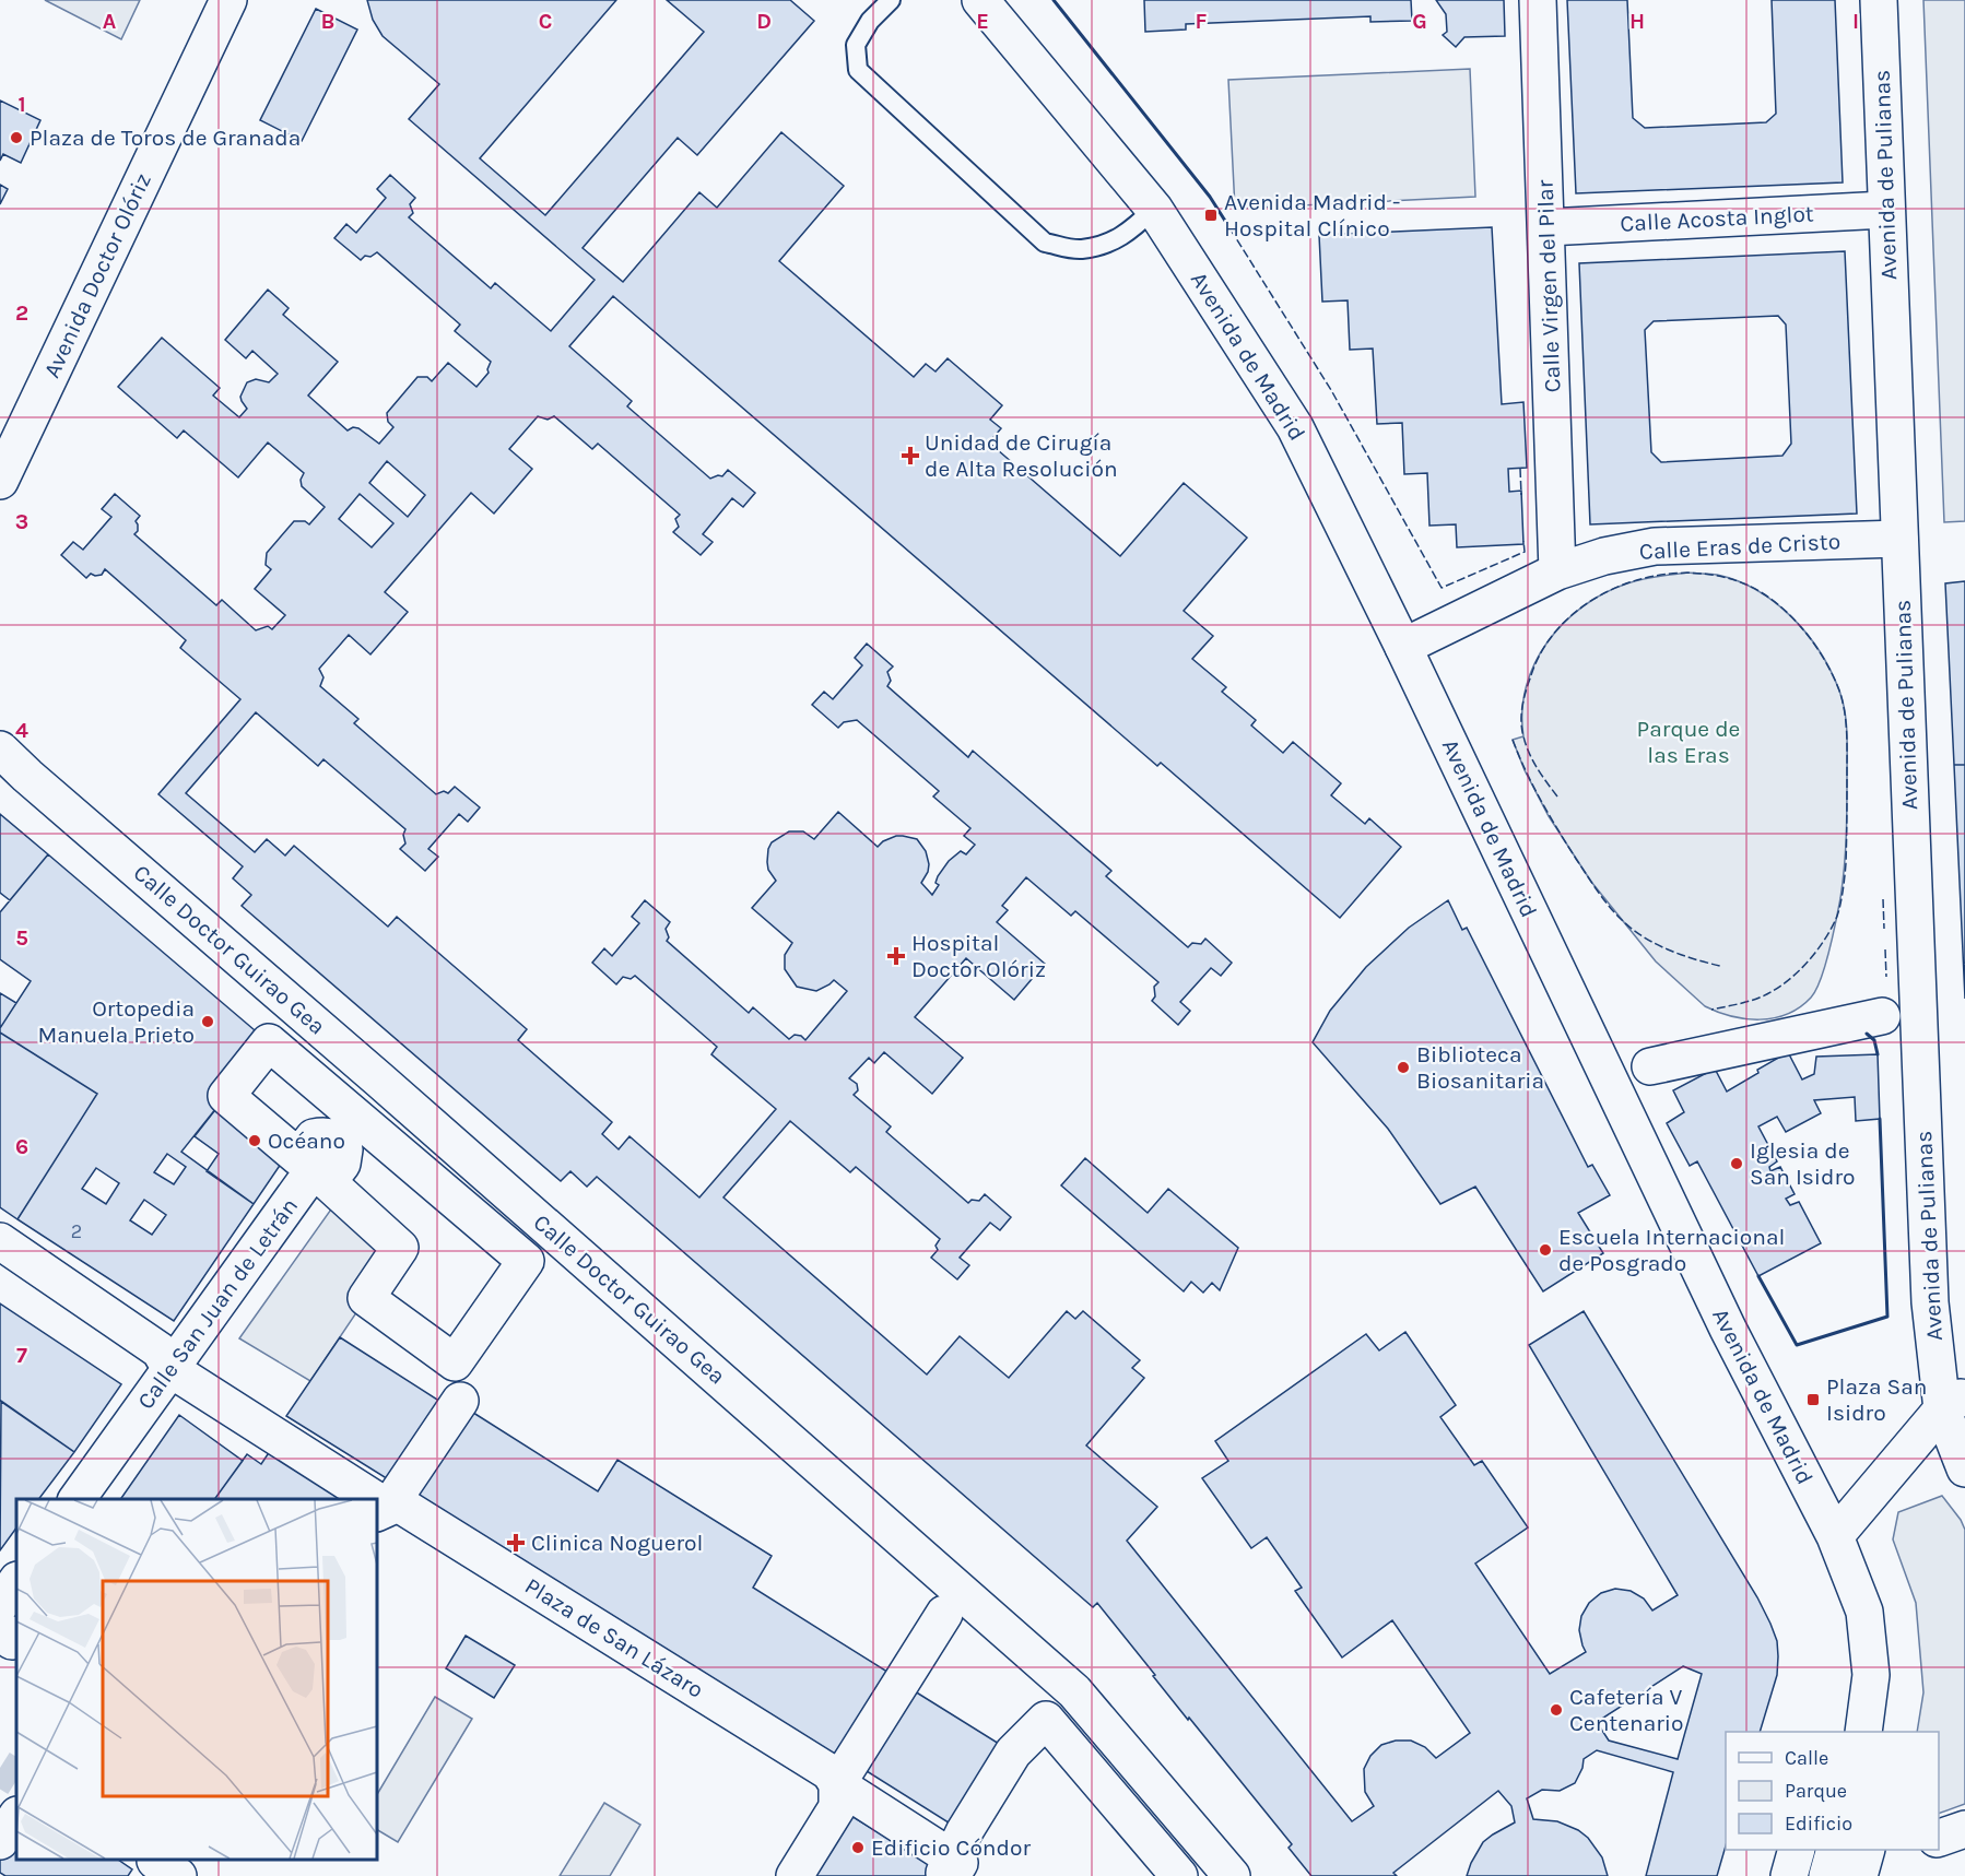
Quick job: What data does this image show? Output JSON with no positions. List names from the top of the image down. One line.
{"streets":{"street":["Avenida de Pulianas","Calle Acosta Inglot","Avenida Doctor Olóriz","Calle Virgen del Pilar","Avenida de Madrid","Calle Eras de Cristo","Calle Doctor Guirao Gea","Calle San Juan de Letrán","Plaza de San Lázaro"]},"crossings":[["Avenida de Pulianas","Calle Acosta Inglot"],["Avenida de Pulianas","Calle Eras de Cristo"],["Calle Acosta Inglot","Calle Virgen del Pilar"],["Calle Virgen del Pilar","Calle Eras de Cristo"],["Avenida de Madrid","Calle Eras de Cristo"],["Calle San Juan de Letrán","Plaza de San Lázaro"]],"parks":["Parque de las Eras"],"places":{"other":["Plaza de Toros de Granada","Ortopedia Manuela Prieto","Biblioteca Biosanitaria","Océano","Iglesia de San Isidro","Escuela Internacional de Posgrado","Cafetería V Centenario","Edificio Cóndor"],"transit":["Avenida Madrid - Hospital Clínico","Plaza San Isidro"],"health":["Unidad de Cirugía de Alta Resolución","Hospital Doctor Olóriz","Clinica Noguerol"]},"house_numbers":["2"],"legend":["Calle","Parque","Edificio"],"grid":{"columns":["A","B","C","D","E","F","G","H","I"],"rows":["1","2","3","4","5","6","7"]}}
